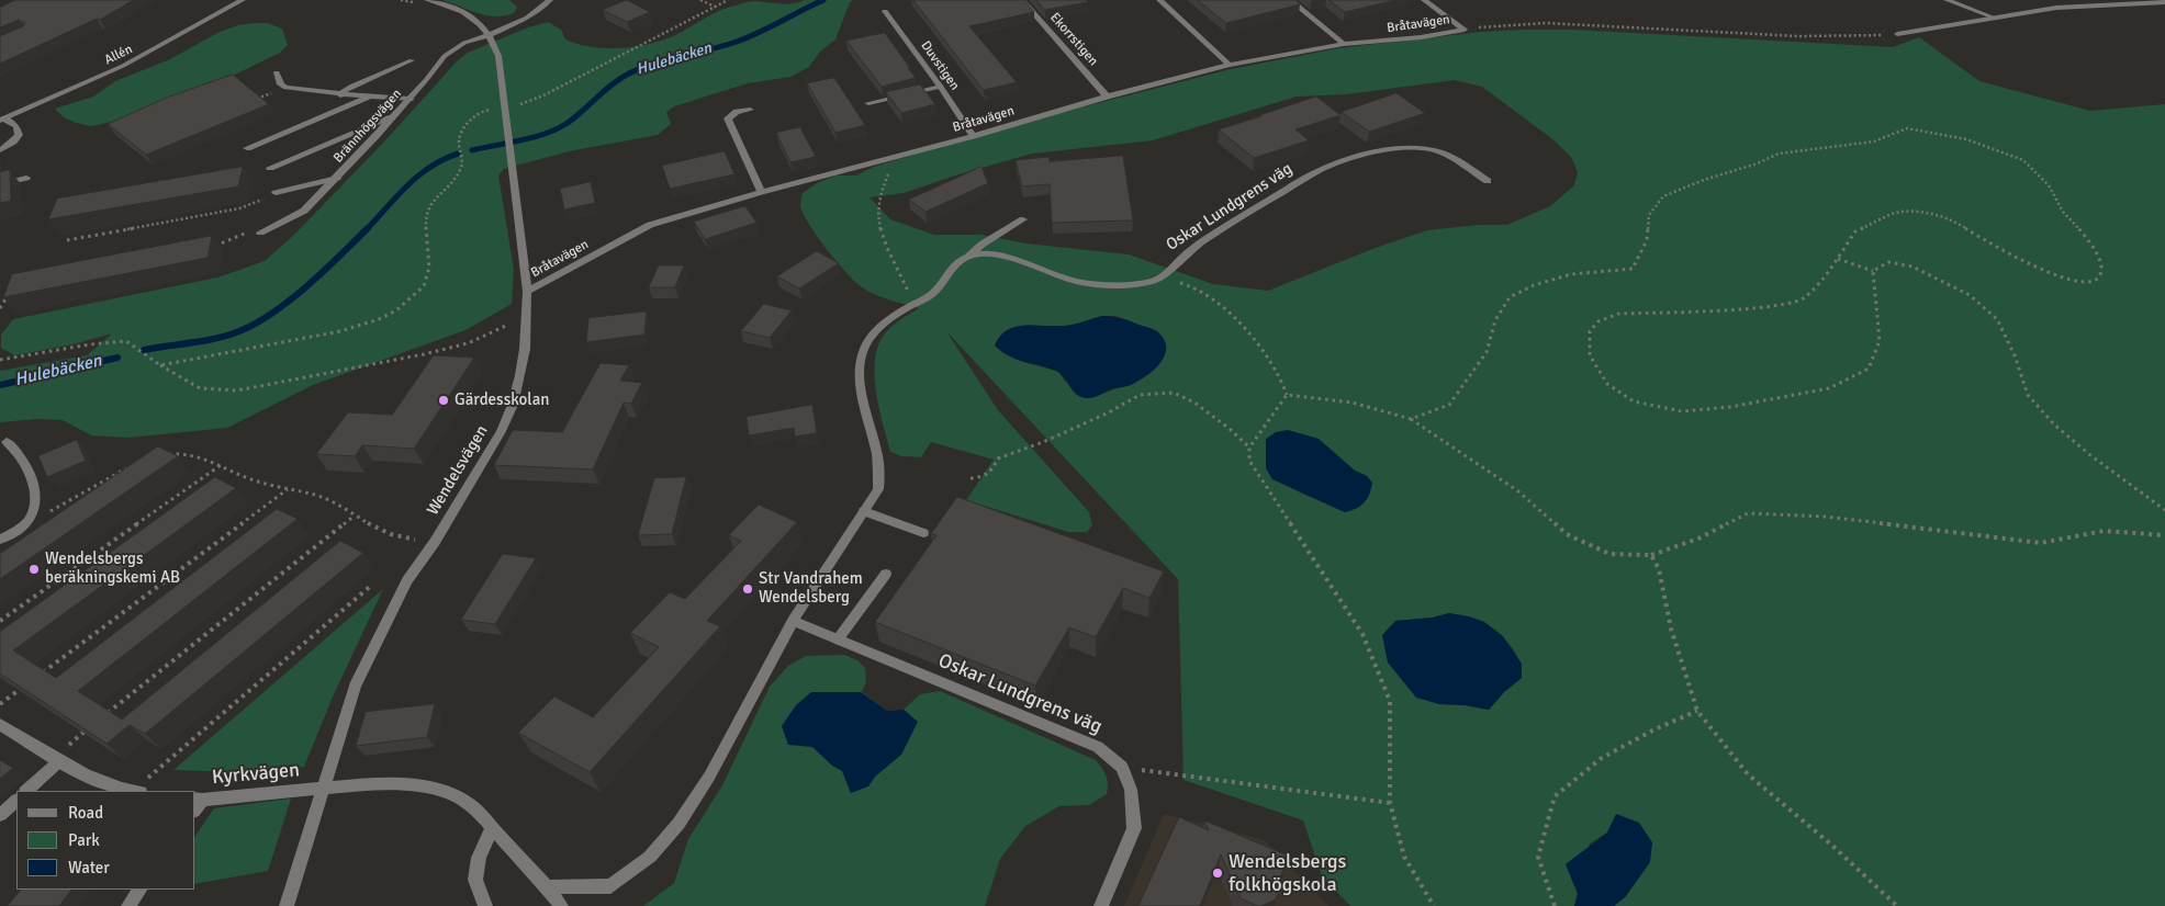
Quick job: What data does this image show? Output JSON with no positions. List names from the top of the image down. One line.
{"streets":{"street":["Bråtavägen","Ekorrstigen","Allén","Duvstigen","Brännhögsvägen","Oskar Lundgrens väg","Wendelsvägen","Kyrkvägen"]},"crossings":[["Bråtavägen","Ekorrstigen"],["Bråtavägen","Duvstigen"],["Bråtavägen","Wendelsvägen"],["Brännhögsvägen","Wendelsvägen"],["Wendelsvägen","Kyrkvägen"]],"water":["Hulebäcken"],"places":["Gärdesskolan","Wendelsbergs beräkningskemi AB","Str Vandrahem Wendelsberg","Wendelsbergs folkhögskola"],"legend":["Road","Park","Water"]}
